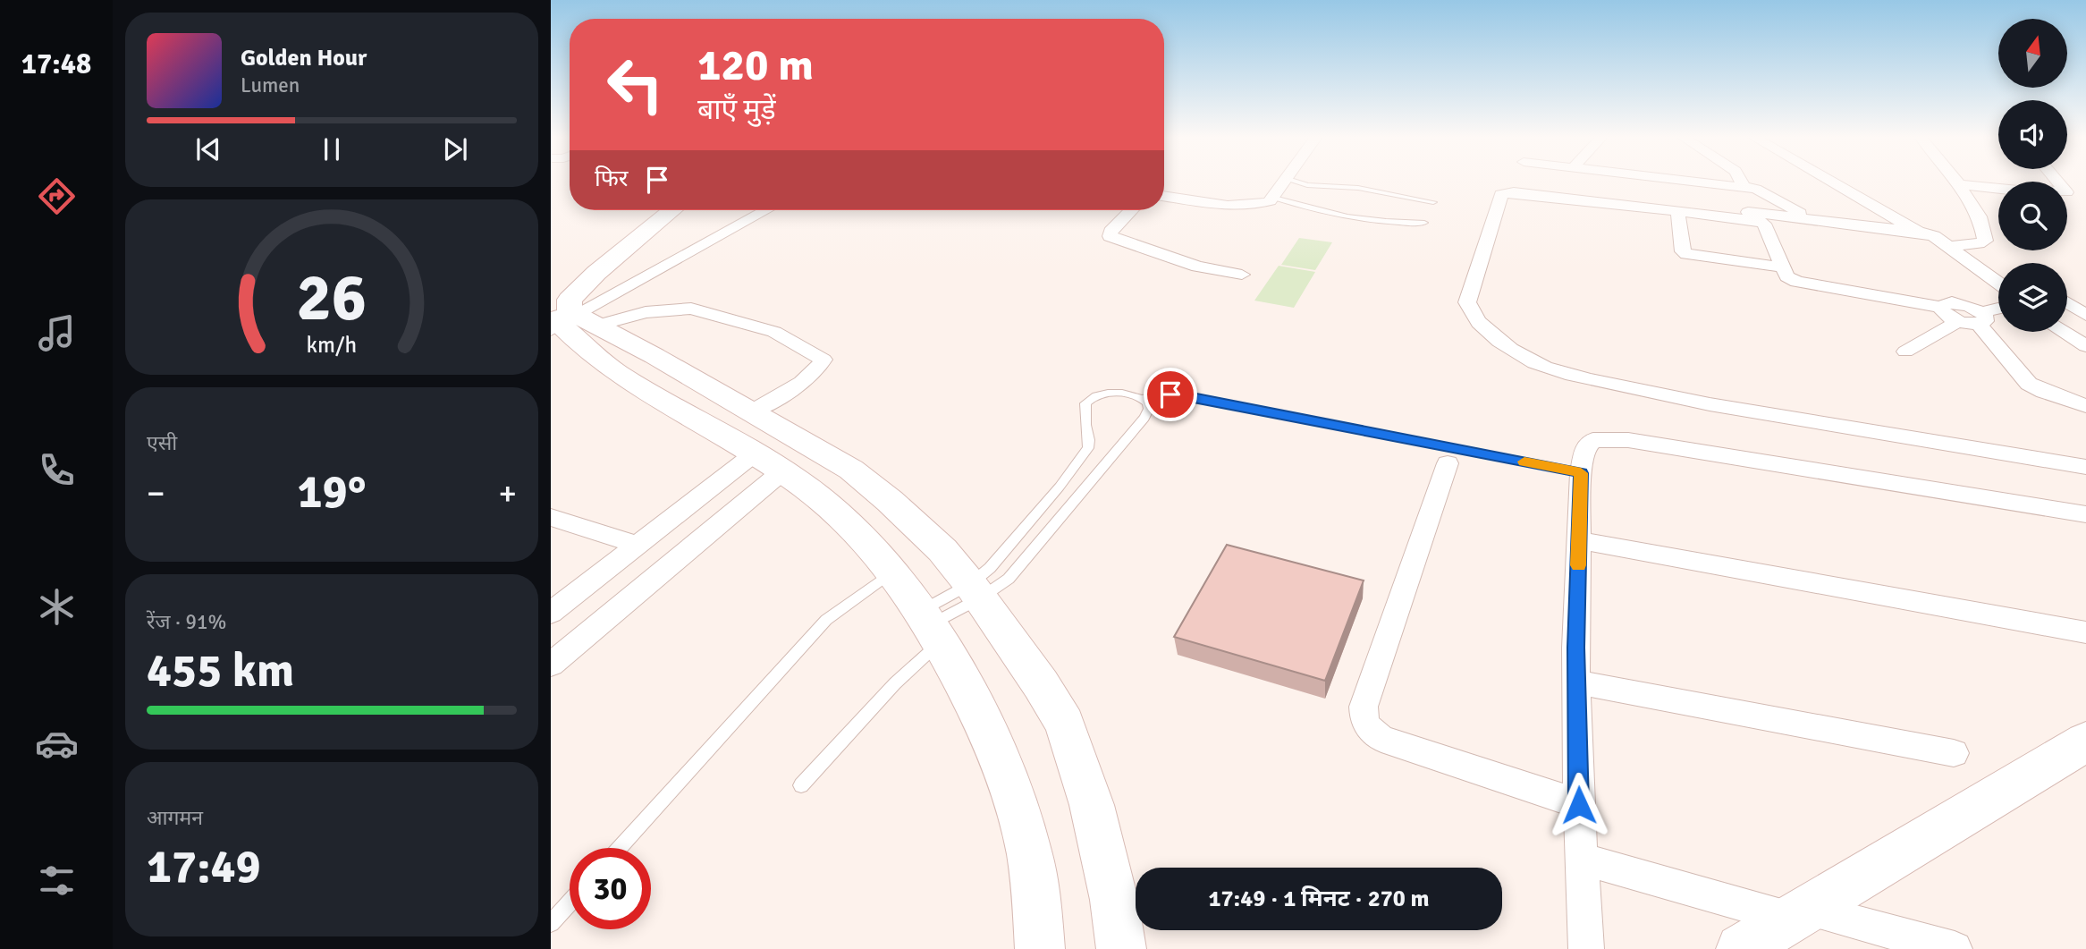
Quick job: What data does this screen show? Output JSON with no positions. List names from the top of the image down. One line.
{"north":"top","page":{"tabs":"17:48","turn":["120 m","बाएँ मुड़ें"],"song":["Golden Hour","Lumen"],"then":"फिर","tile":["एसी",["रेंज · 91%","455 km"],["आगमन","17:49"]],"heat":["−","19°","+"],"limit":"30","trip":"17:49 · 1 मिनट · 270 m","gauge":["26","km/h"]}}
